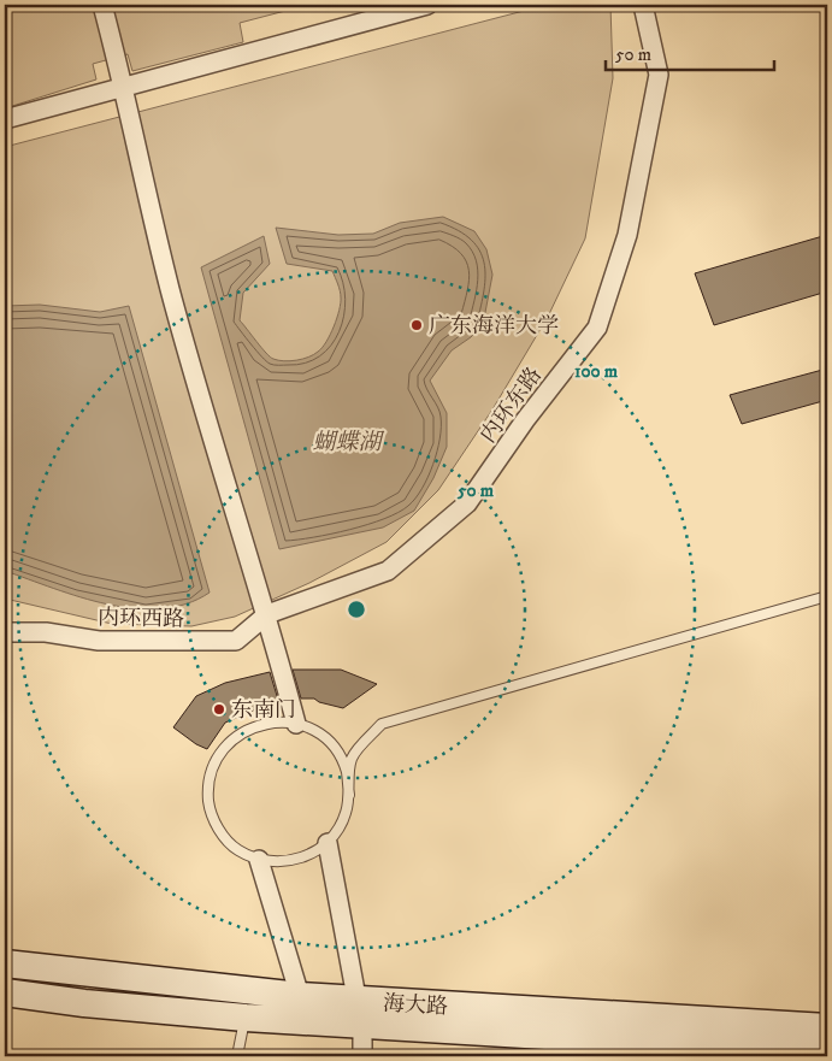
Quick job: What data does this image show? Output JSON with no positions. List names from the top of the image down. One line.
{"streets":{"street":["内环东路","内环西路","海大路"]},"crossings":[["内环东路","内环西路"]],"water":["蝴蝶湖"],"places":["广东海洋大学","东南门"],"scale_bar":"50 m","rings":["100 m","50 m"]}
